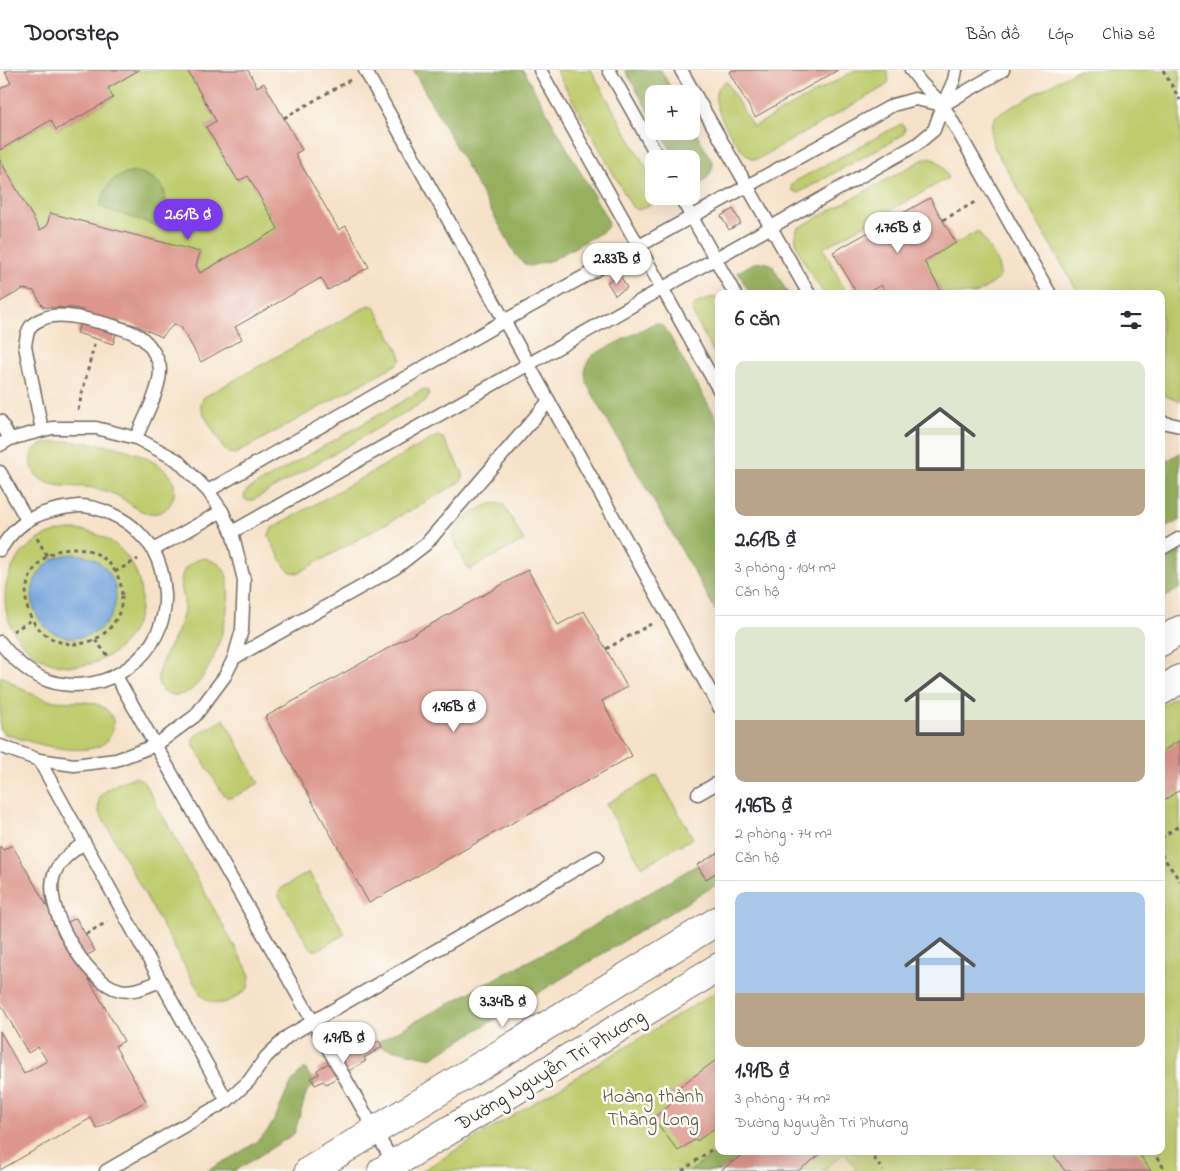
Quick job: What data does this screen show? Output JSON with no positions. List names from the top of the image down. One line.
{"streets":{"street":["Đường Nguyễn Tri Phương"]},"parks":["Hoàng thành Thăng Long"],"page":{"header":"Doorstep","nav":["Bản đồ","Lớp","Chia sẻ"],"map_buttons":["+","−"],"price":["2.61B ₫","1.76B ₫","2.83B ₫","1.96B ₫","3.34B ₫","1.91B ₫"],"heading":"6 căn","list":[{"name":"2.61B ₫","note":"3 phòng · 104 m² · Căn hộ"},{"name":"1.96B ₫","note":"2 phòng · 74 m² · Căn hộ"},{"name":"1.91B ₫","note":"3 phòng · 74 m² · Đường Nguyễn Tri Phương"}]}}
